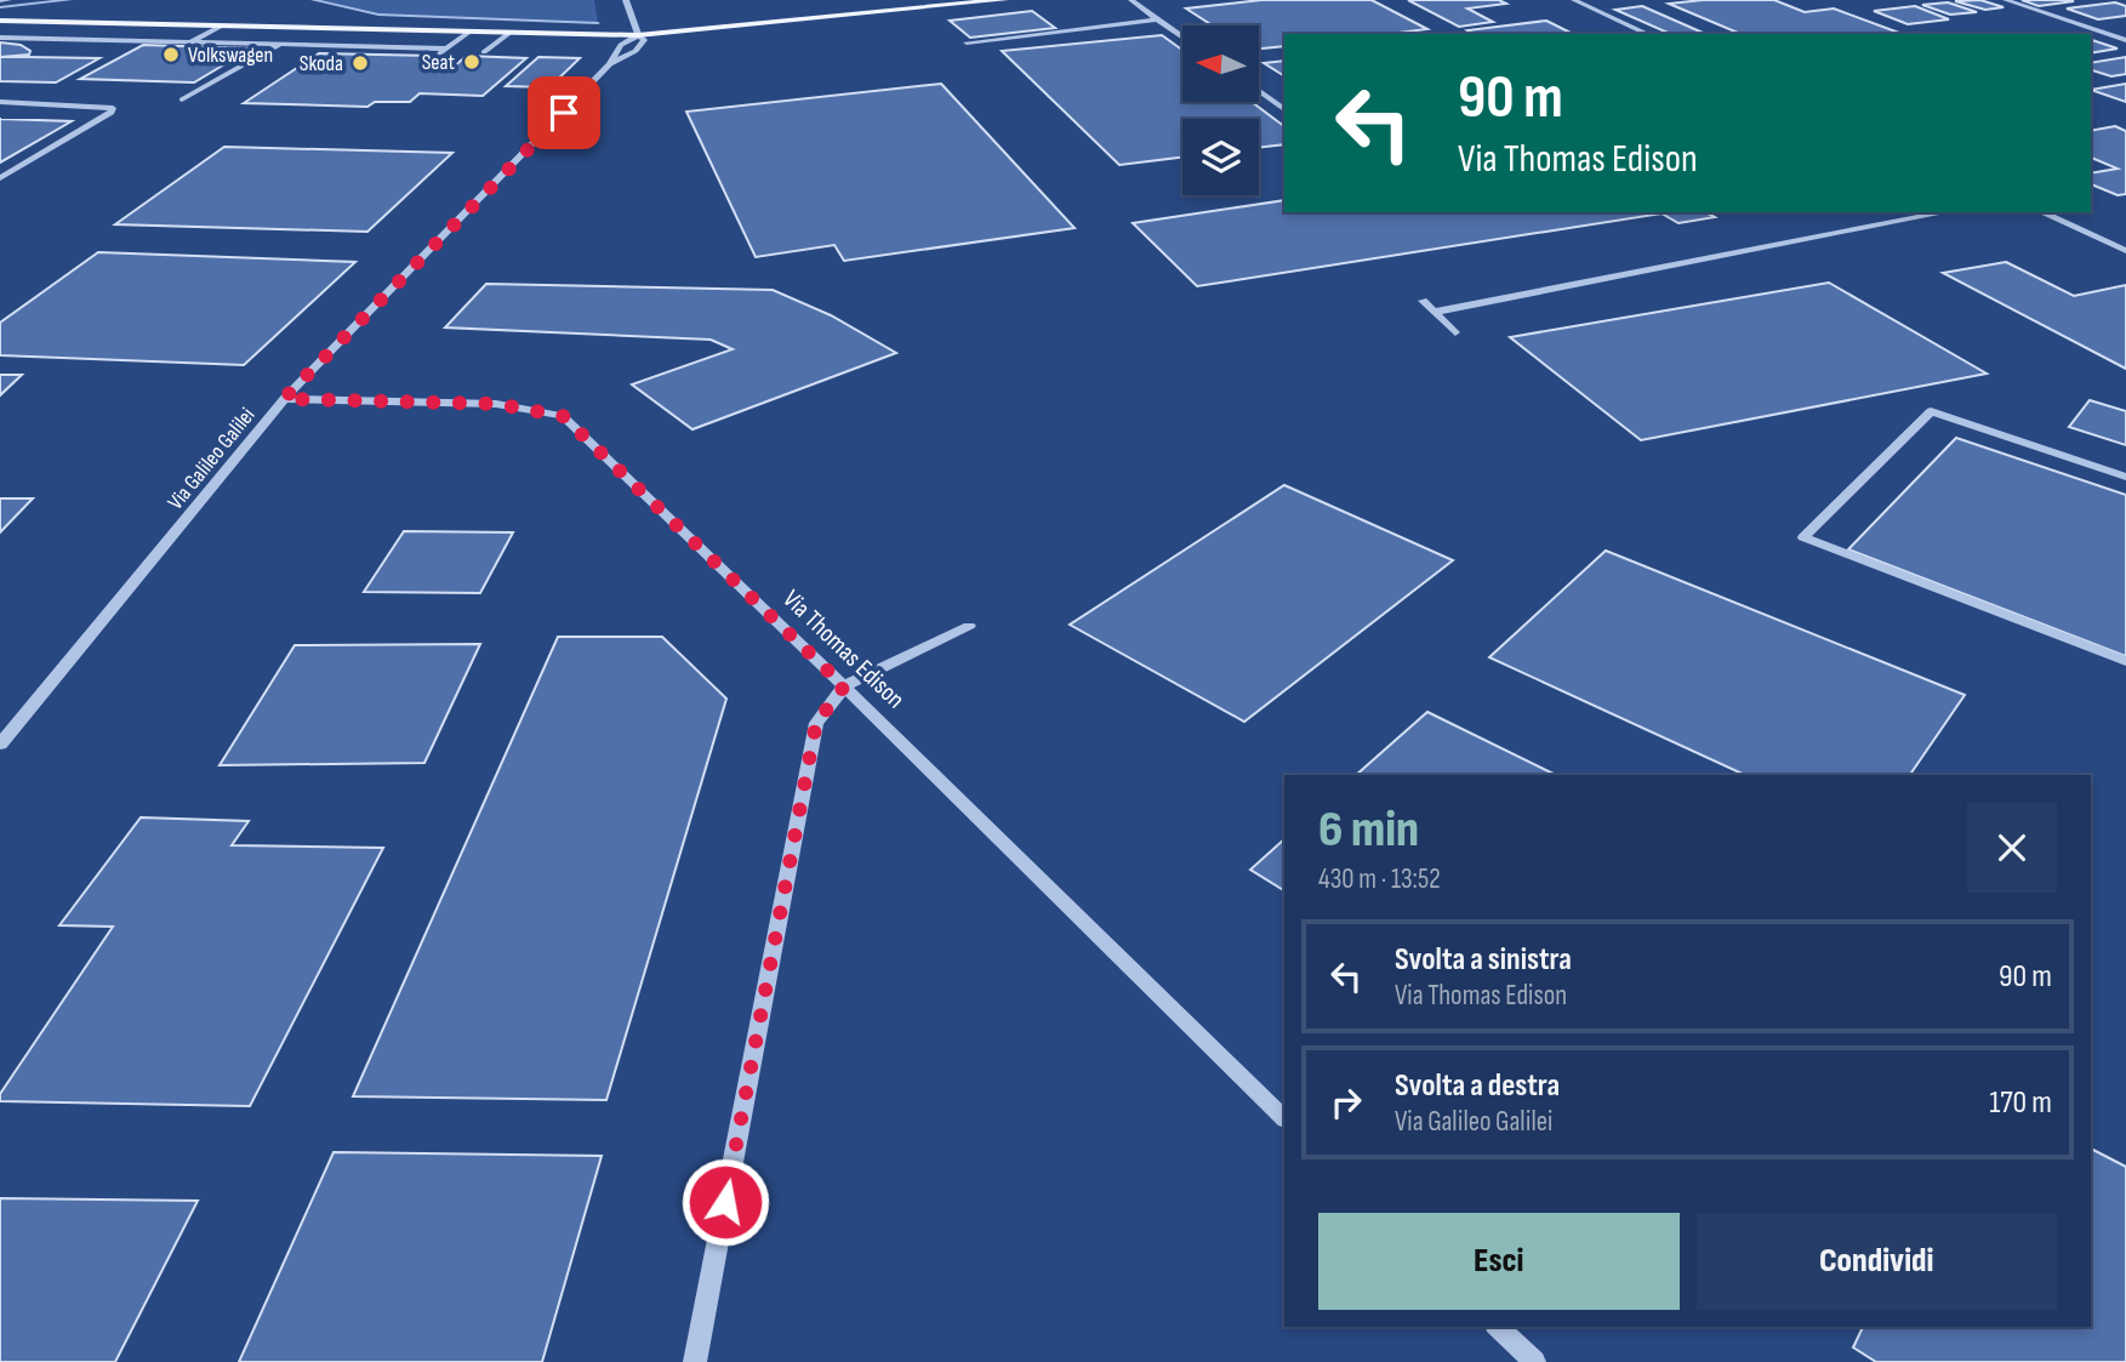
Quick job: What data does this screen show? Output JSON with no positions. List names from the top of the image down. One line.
{"streets":{"street":["Via Galileo Galilei","Via Thomas Edison"]},"crossings":[["Via Galileo Galilei","Via Thomas Edison"]],"places":["Volkswagen","Seat","Skoda"],"north":"left","page":{"turn":["90 m","Via Thomas Edison"],"heading":["6 min","430 m · 13:52"],"list":[{"name":"Svolta a sinistra","note":"Via Thomas Edison","value":"90 m"},{"name":"Svolta a destra","note":"Via Galileo Galilei","value":"170 m"}],"buttons":["Esci","Condividi"]}}
